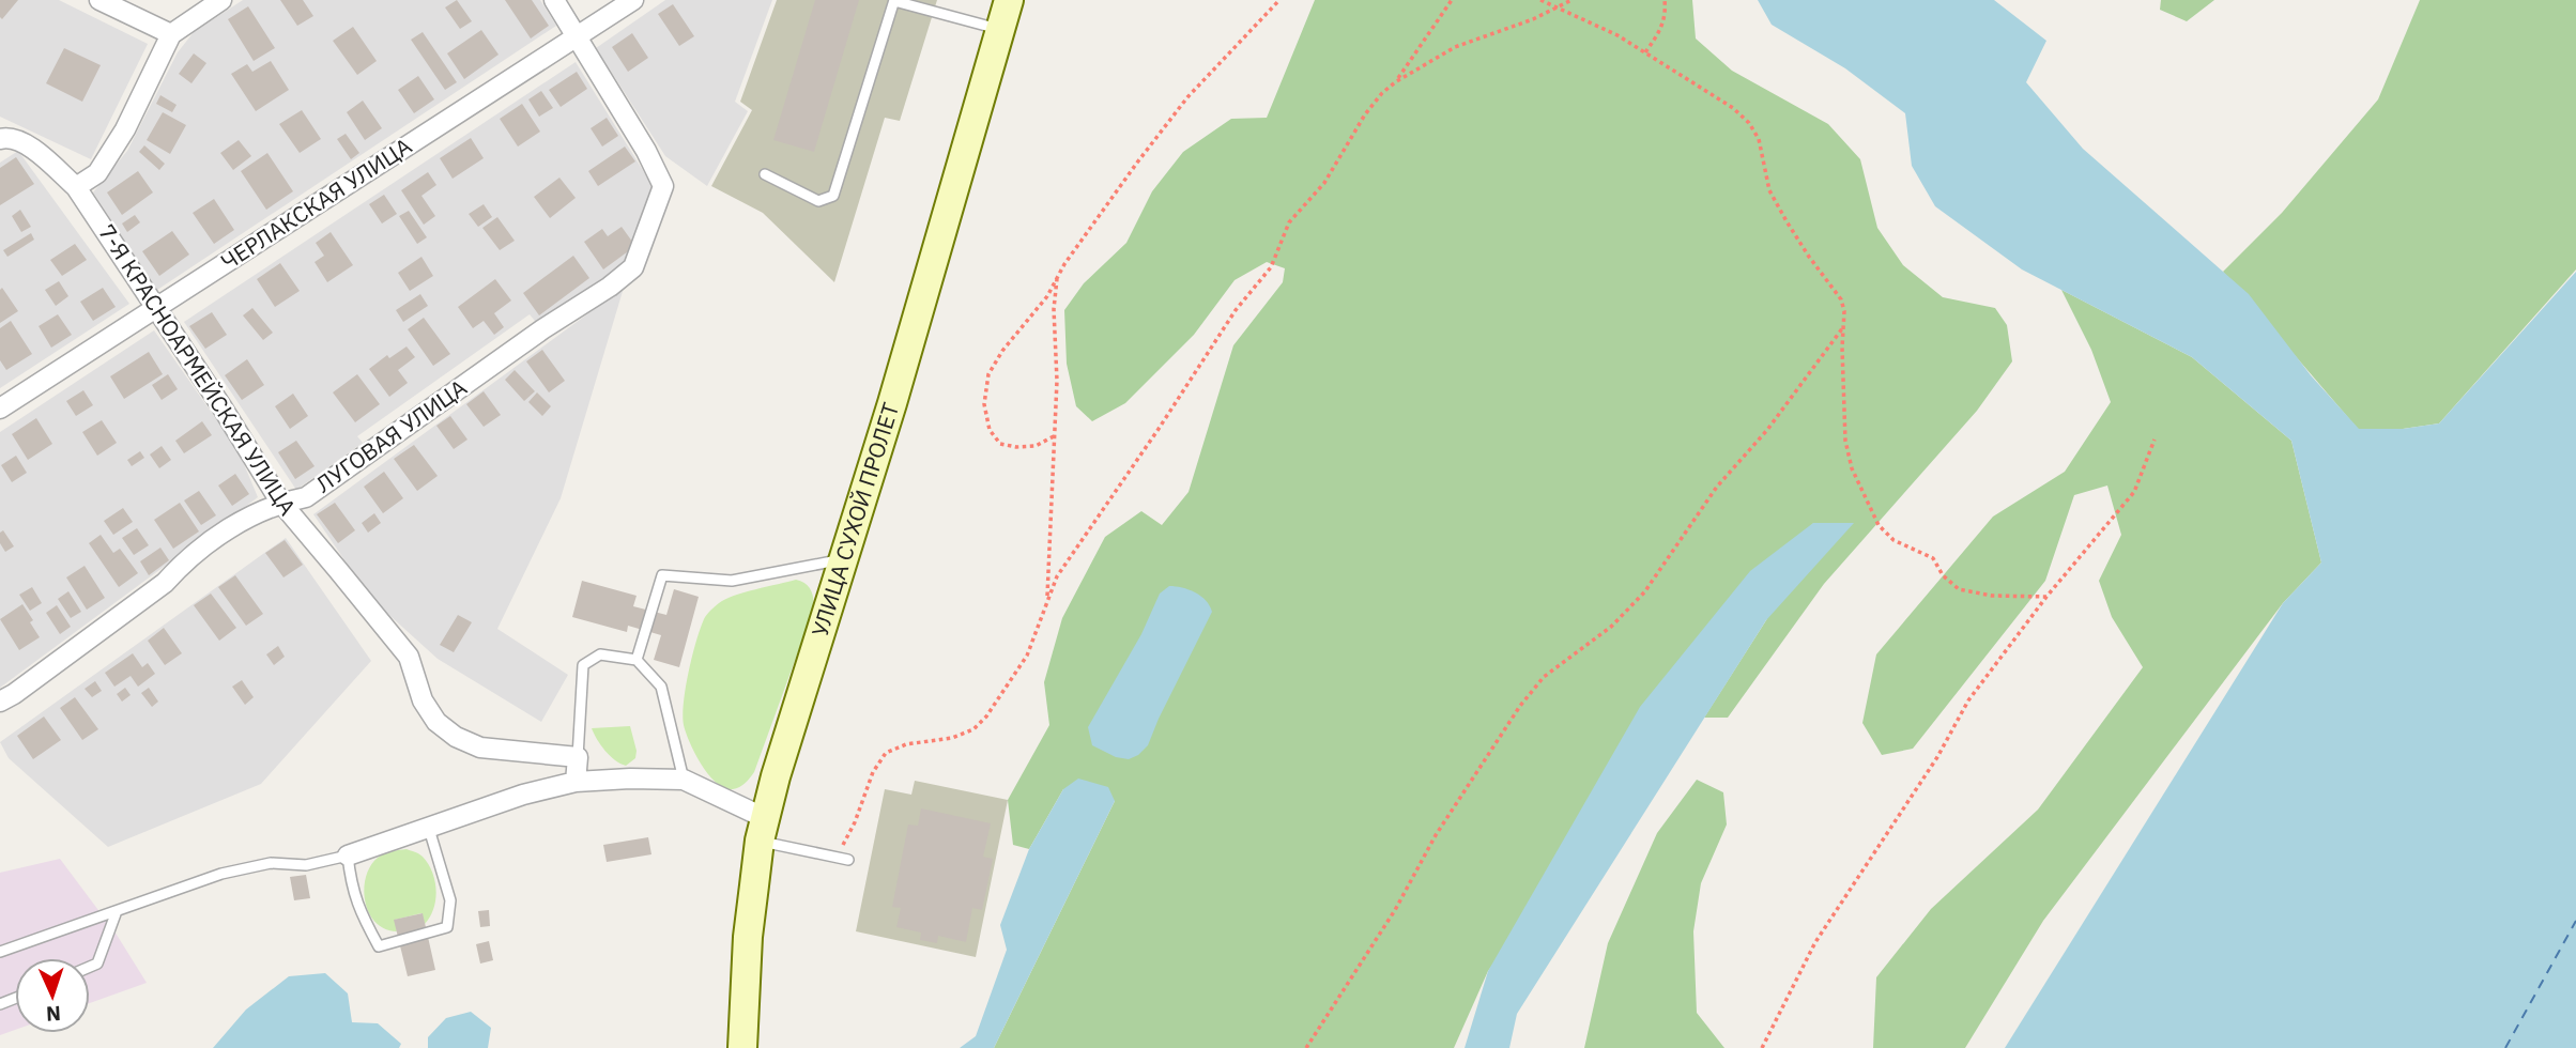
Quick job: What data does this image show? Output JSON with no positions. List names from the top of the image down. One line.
{"streets":{"main road":["УЛИЦА СУХОЙ ПРОЛЕТ"],"street":["ЧЕРЛАКСКАЯ УЛИЦА","7-Я КРАСНОАРМЕЙСКАЯ УЛИЦА","ЛУГОВАЯ УЛИЦА"]},"crossings":[["ЧЕРЛАКСКАЯ УЛИЦА","7-Я КРАСНОАРМЕЙСКАЯ УЛИЦА"],["ЧЕРЛАКСКАЯ УЛИЦА","ЛУГОВАЯ УЛИЦА"],["7-Я КРАСНОАРМЕЙСКАЯ УЛИЦА","ЛУГОВАЯ УЛИЦА"]],"north":"bottom"}
